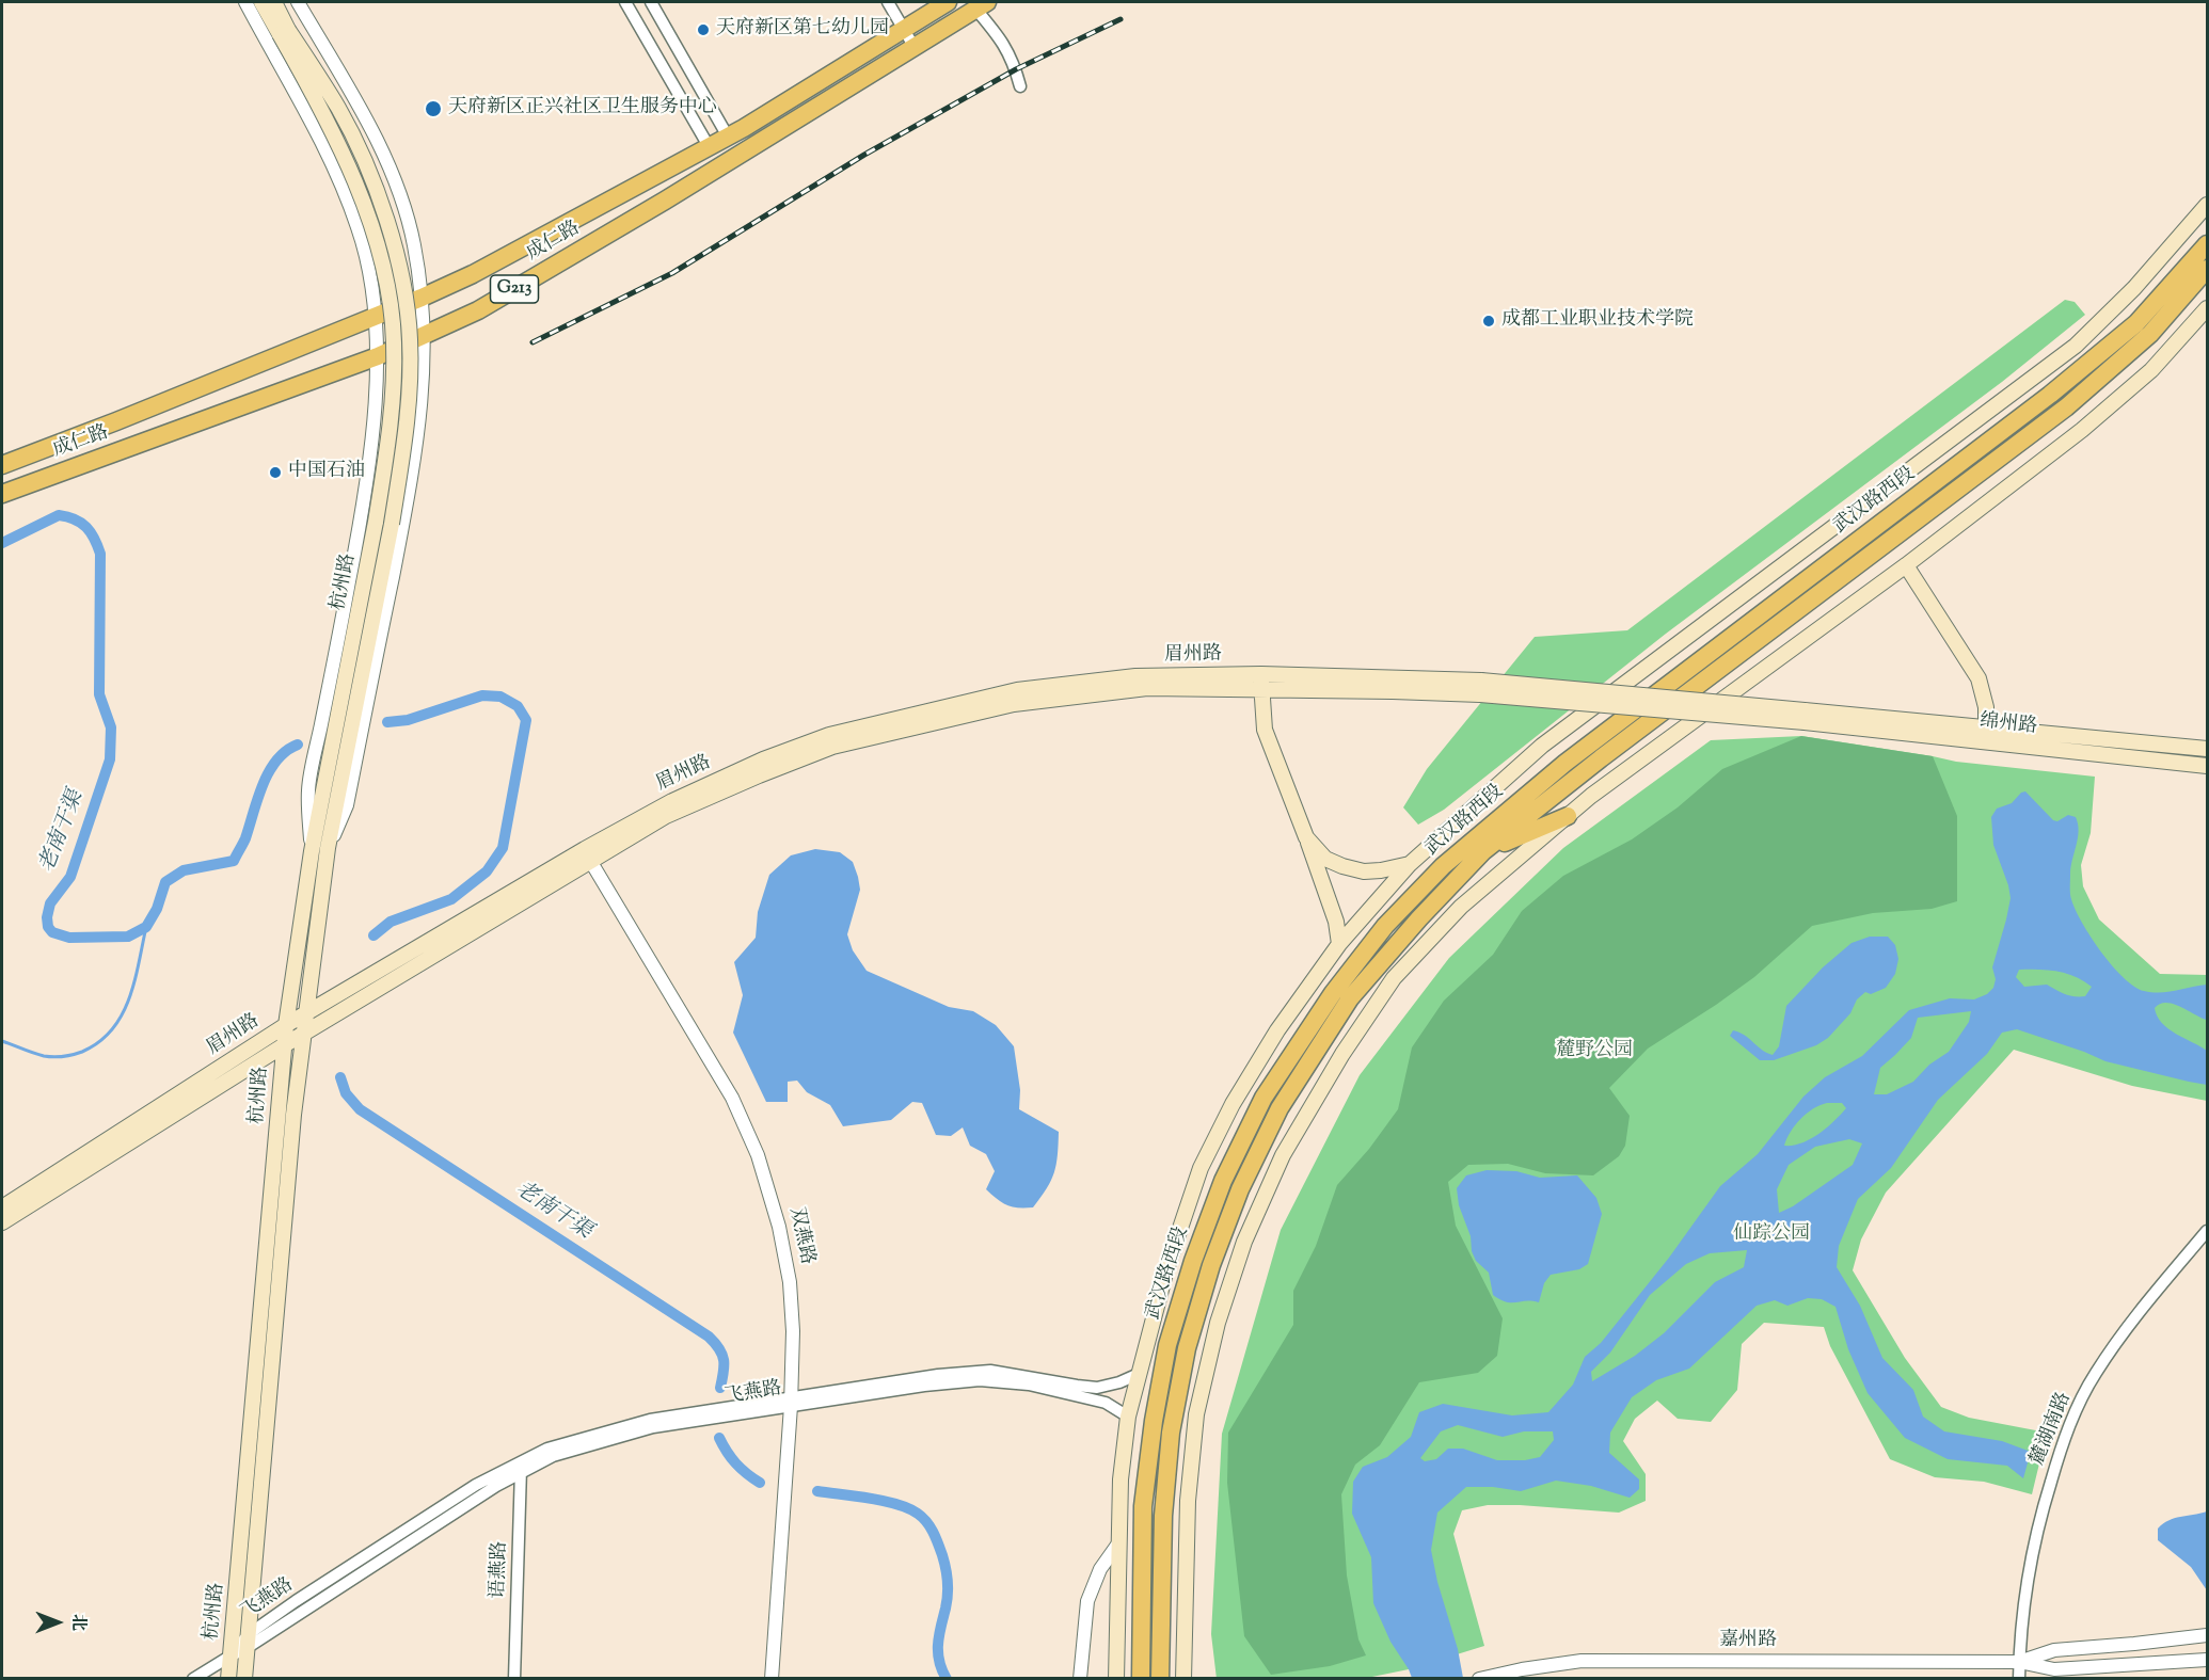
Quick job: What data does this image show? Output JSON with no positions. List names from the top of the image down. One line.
{"streets":{"highway":["成仁路","G213","武汉路西段"],"main road":["杭州路","眉州路","绵州路"],"street":["双燕路","飞燕路","麓湖南路","语燕路","嘉州路"]},"crossings":[["杭州路","眉州路"],["杭州路","飞燕路"],["眉州路","双燕路"],["双燕路","飞燕路"],["飞燕路","语燕路"],["麓湖南路","嘉州路"]],"water":["老南干渠"],"parks":["麓野公园","仙踪公园"],"places":["天府新区第七幼儿园","天府新区正兴社区卫生服务中心","成都工业职业技术学院","中国石油"],"north":"right"}
